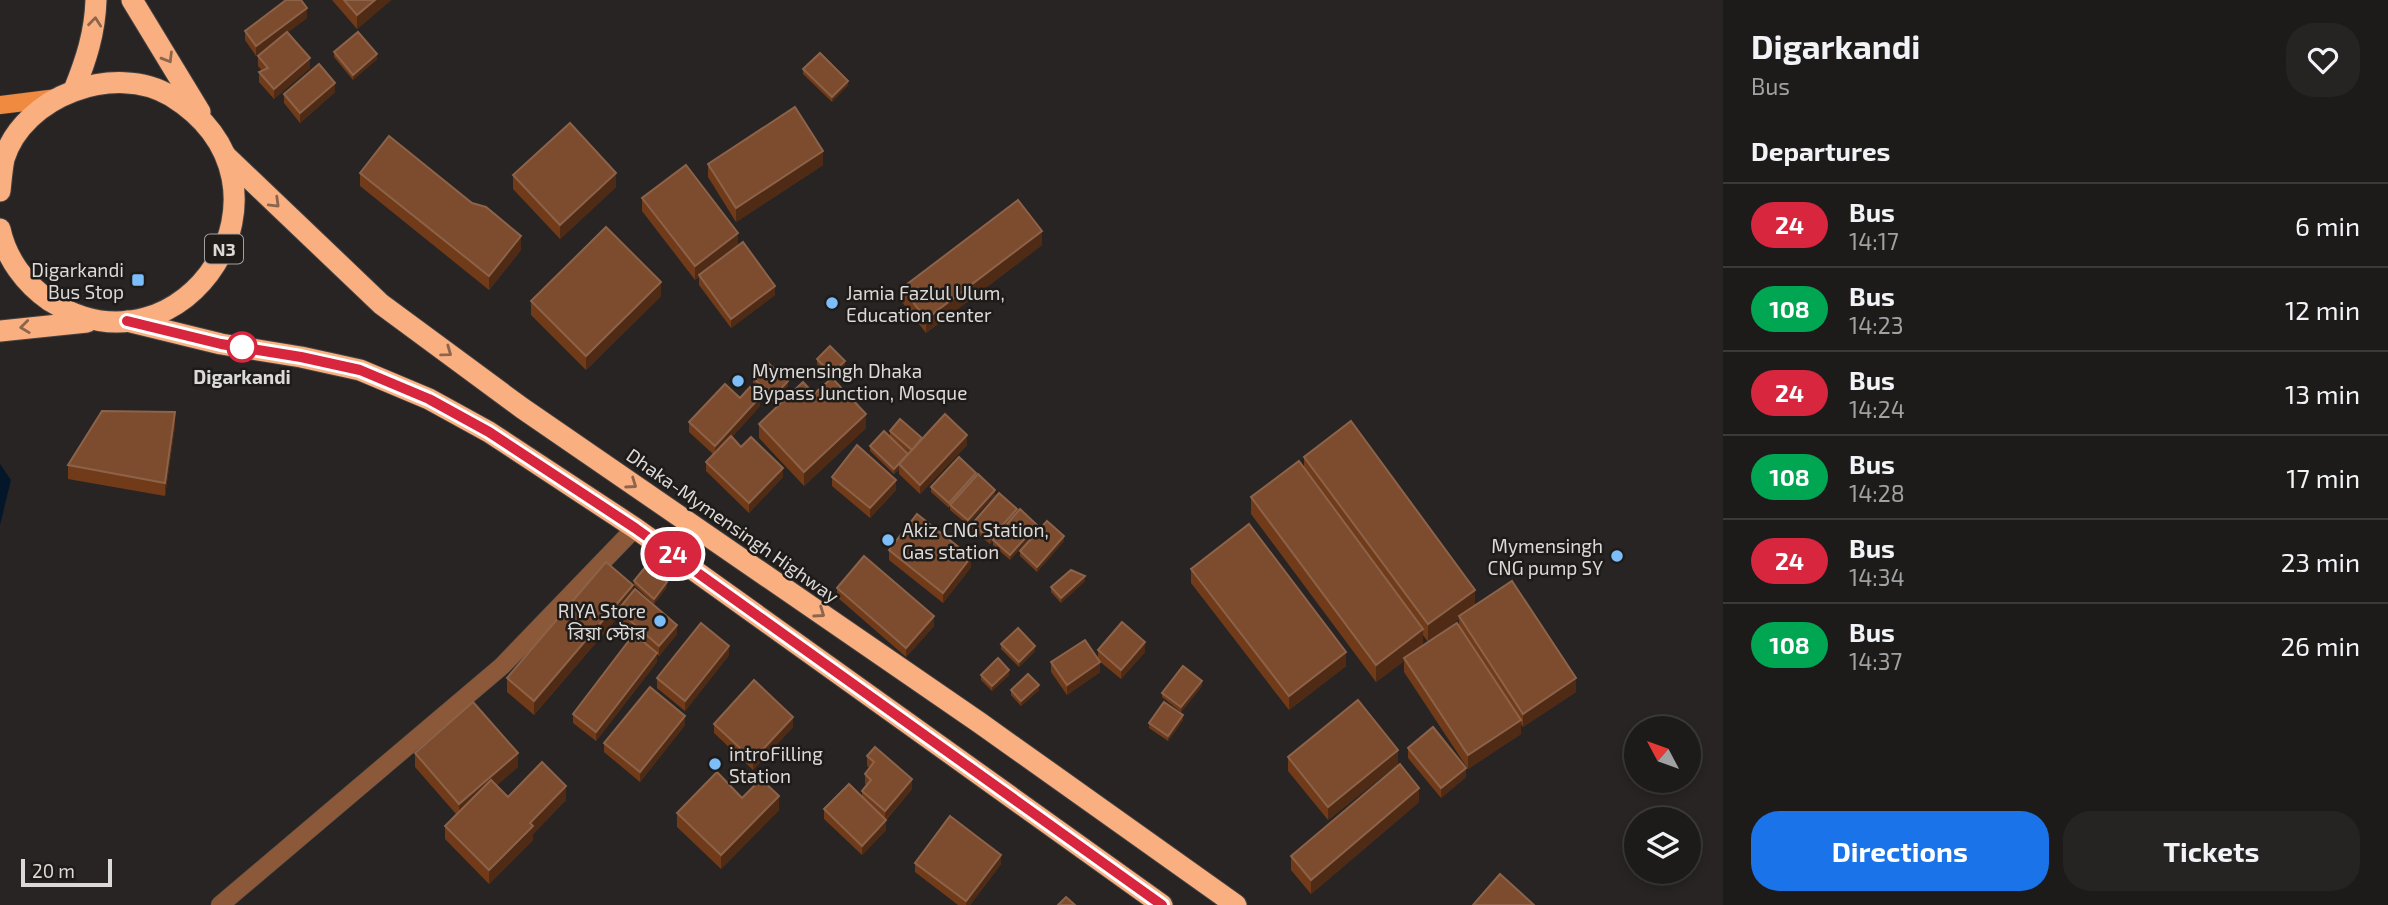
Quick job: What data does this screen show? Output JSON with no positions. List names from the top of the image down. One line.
{"streets":{"highway":["N3","Dhaka-Mymensingh Highway"]},"crossings":[["N3","Dhaka-Mymensingh Highway"]],"places":{"transit":["Digarkandi Bus Stop"],"other":["Jamia Fazlul Ulum, Education center","Digarkandi","Mymensingh Dhaka Bypass Junction, Mosque","Akiz CNG Station, Gas station","Mymensingh CNG pump SY","RIYA Store রিয়া স্টোর","introFilling Station"]},"lines":["bus line 24"],"scale_bar":"20 m","north":"top left","page":{"on_map":"24","heading":[["Digarkandi","Bus"],"Departures"],"list":[{"mark":"24","name":"Bus","note":"14:17","value":"6 min"},{"mark":"108","name":"Bus","note":"14:23","value":"12 min"},{"mark":"24","name":"Bus","note":"14:24","value":"13 min"},{"mark":"108","name":"Bus","note":"14:28","value":"17 min"},{"mark":"24","name":"Bus","note":"14:34","value":"23 min"},{"mark":"108","name":"Bus","note":"14:37","value":"26 min"}],"buttons":["Directions","Tickets"],"scale":"20 m"}}
